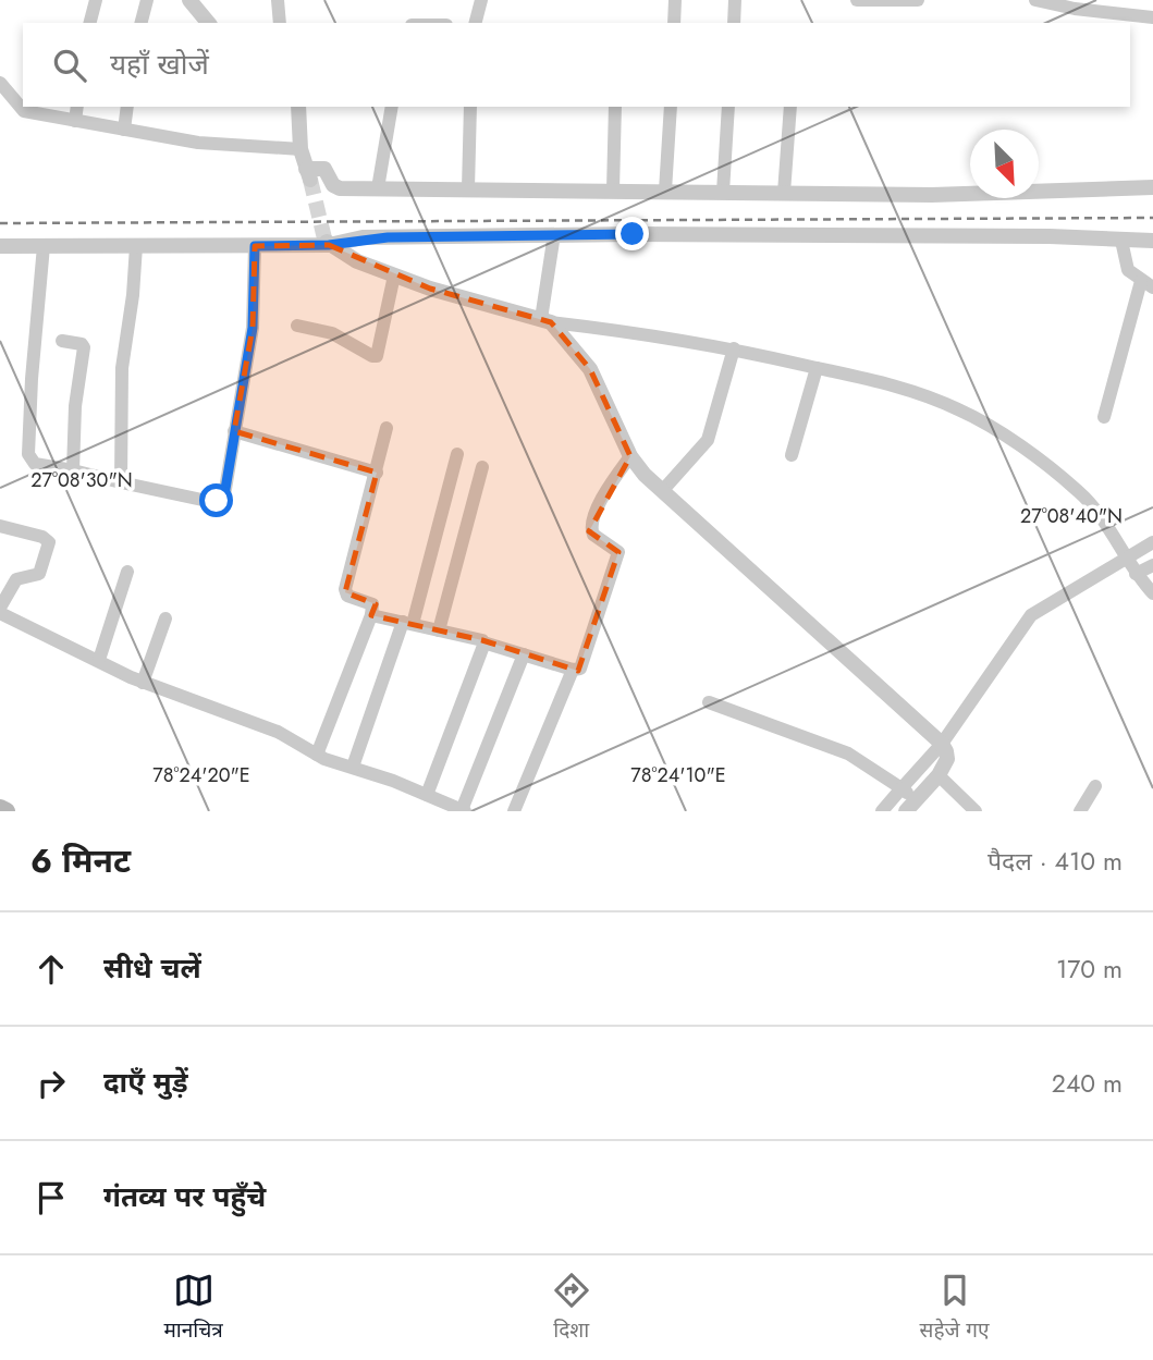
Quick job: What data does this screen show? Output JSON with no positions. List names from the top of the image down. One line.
{"north":"bottom right","page":{"search":"यहाँ खोजें","heading":["6 मिनट","पैदल · 410 m"],"list":[["सीधे चलें","170 m"],["दाएँ मुड़ें","240 m"],"गंतव्य पर पहुँचे"],"nav":["मानचित्र","दिशा","सहेजे गए"]},"coordinates":["27°08'30\"N","27°08'40\"N","78°24'20\"E","78°24'10\"E"]}
